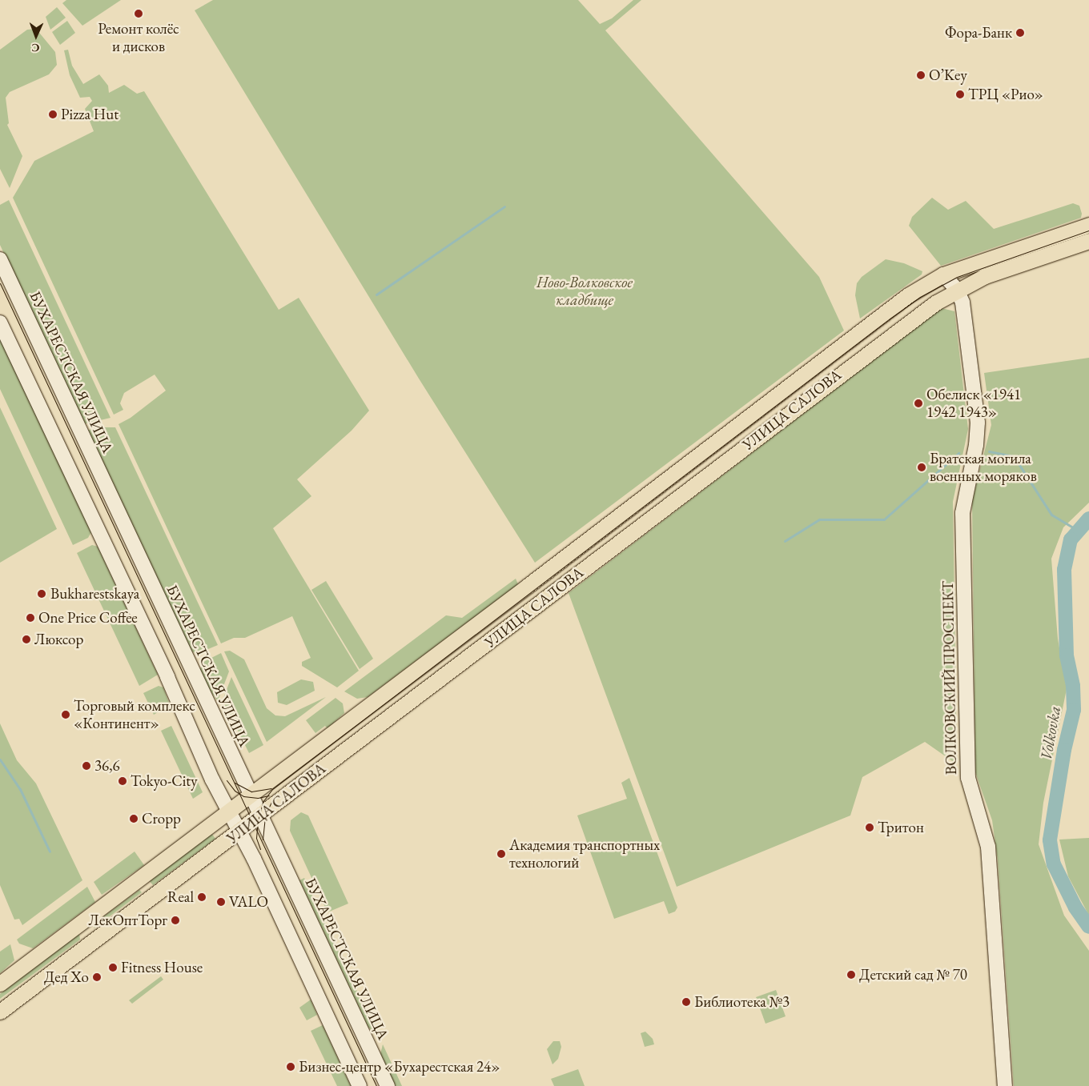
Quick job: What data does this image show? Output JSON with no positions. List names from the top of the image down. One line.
{"streets":{"main road":["БУХАРЕСТСКАЯ УЛИЦА","УЛИЦА САЛОВА","ВОЛКОВСКИЙ ПРОСПЕКТ"]},"crossings":[["БУХАРЕСТСКАЯ УЛИЦА","УЛИЦА САЛОВА"],["УЛИЦА САЛОВА","ВОЛКОВСКИЙ ПРОСПЕКТ"]],"water":["Volkovka"],"parks":["Ново-Волковское кладбище"],"places":["Ремонт колёс и дисков","Фора-Банк","O’Key","ТРЦ «Рио»","Pizza Hut","Обелиск «1941 1942 1943»","Братская могила военных моряков","Bukharestskaya","One Price Coffee","Люксор","Торговый комплекс «Континент»","36,6","Tokyo-City","Cropp","Тритон","Академия транспортных технологий","Real","VALO","ЛекОптТорг","Fitness House","Детский сад № 70","Дед Хо","Библиотека №3","Бизнес-центр «Бухарестская 24»"],"north":"bottom"}
